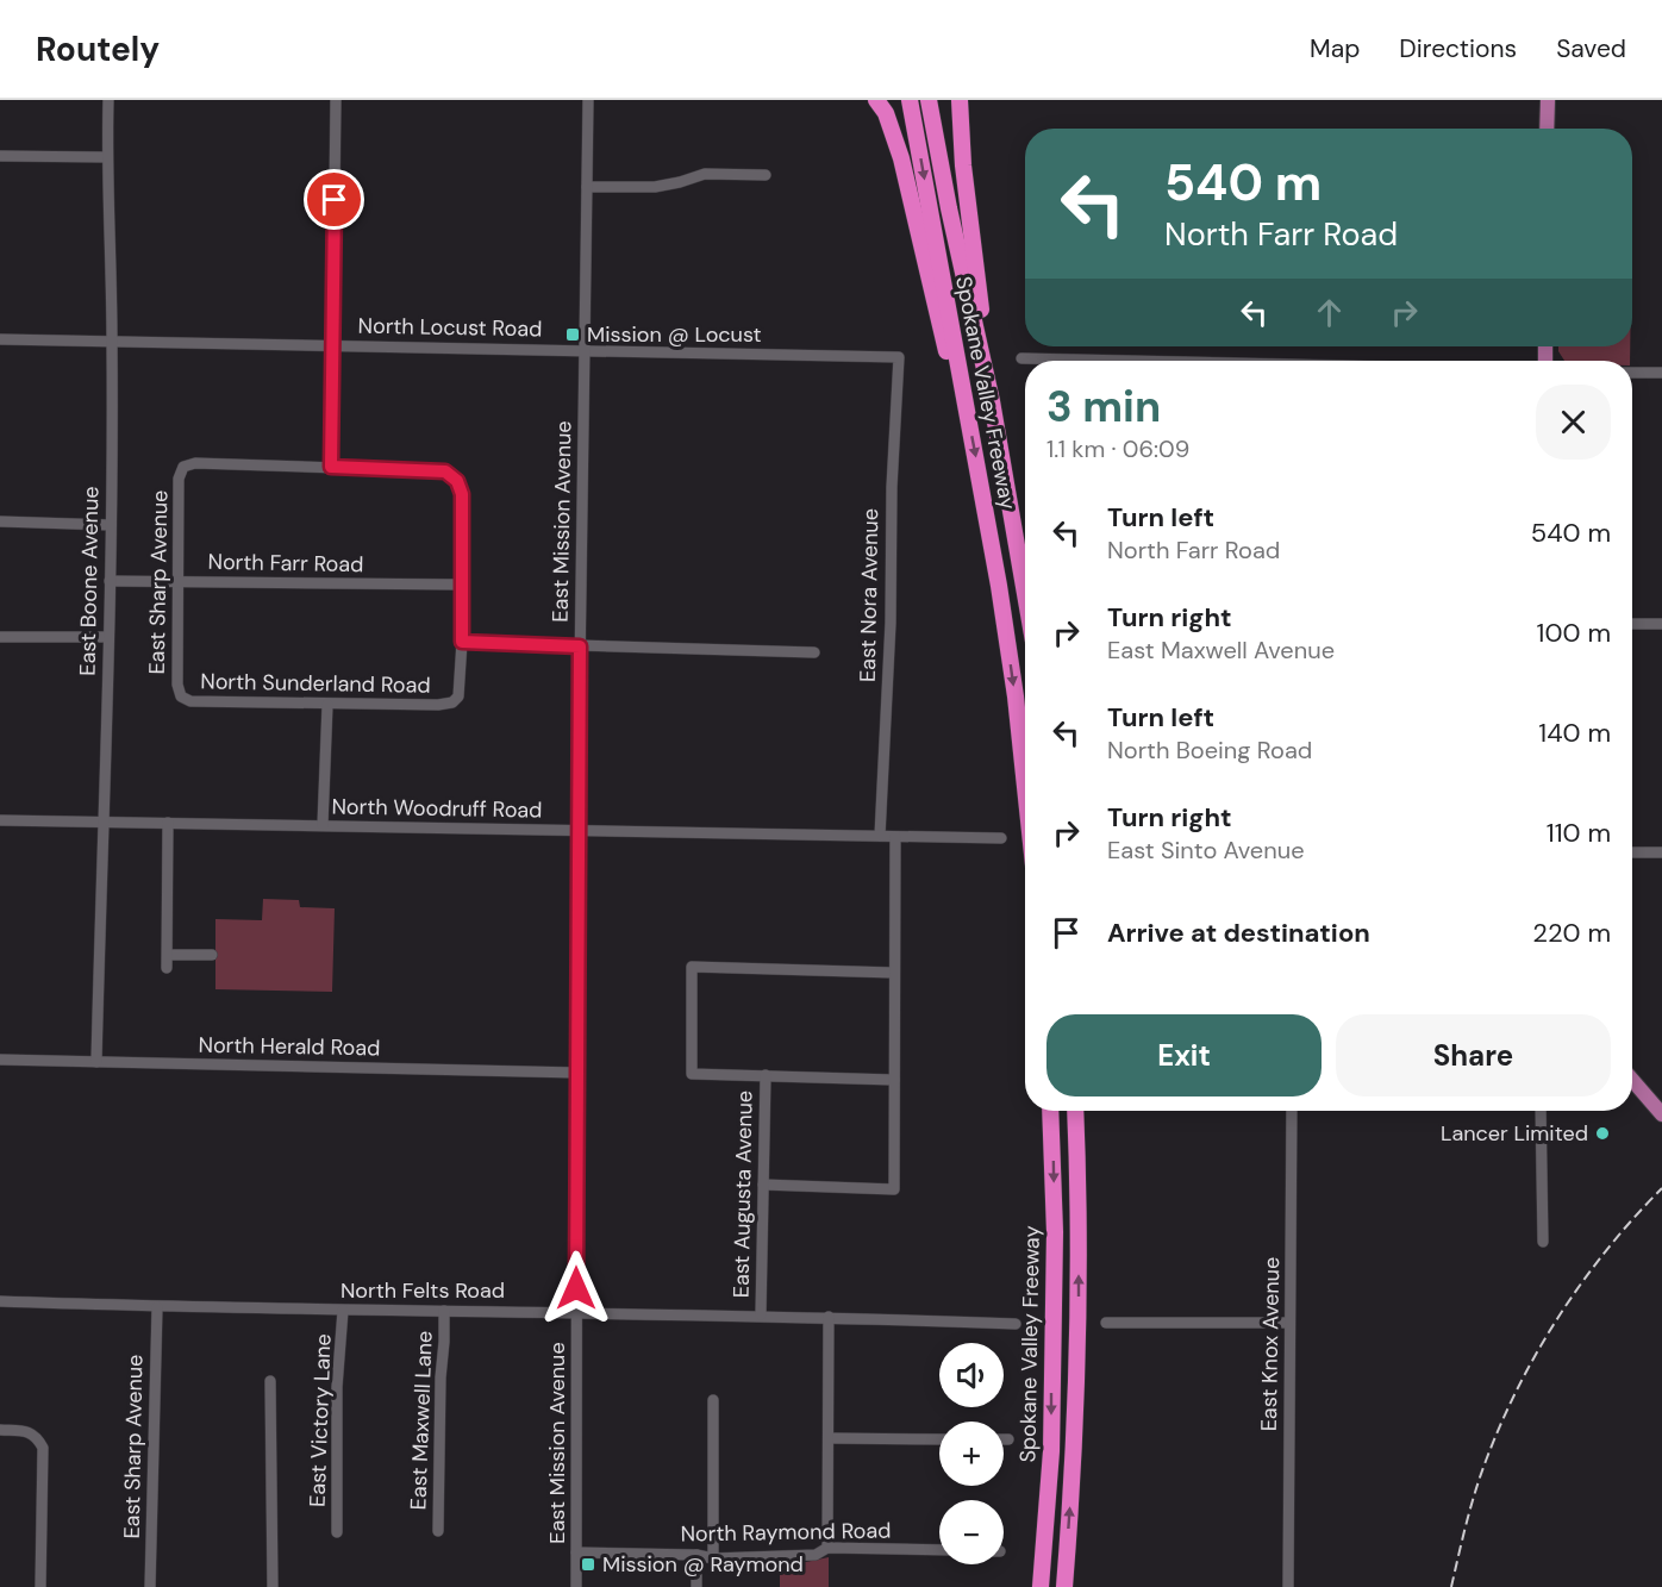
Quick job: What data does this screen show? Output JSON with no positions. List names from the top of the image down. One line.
{"streets":{"highway":["Spokane Valley Freeway"],"street":["North Locust Road","East Mission Avenue","North Farr Road","East Boone Avenue","East Sharp Avenue","East Nora Avenue","North Sunderland Road","North Woodruff Road","North Herald Road","East Augusta Avenue","North Felts Road","East Knox Avenue","East Victory Lane","East Maxwell Lane","North Raymond Road"]},"crossings":[["North Locust Road","East Mission Avenue"],["North Locust Road","East Boone Avenue"],["North Locust Road","East Nora Avenue"],["East Mission Avenue","North Woodruff Road"],["East Mission Avenue","North Herald Road"],["East Mission Avenue","North Felts Road"],["East Mission Avenue","North Raymond Road"],["North Farr Road","East Boone Avenue"],["North Farr Road","East Sharp Avenue"],["East Boone Avenue","North Woodruff Road"],["East Boone Avenue","North Herald Road"],["East Sharp Avenue","North Sunderland Road"],["East Sharp Avenue","North Felts Road"],["East Nora Avenue","North Woodruff Road"],["East Augusta Avenue","North Felts Road"],["North Felts Road","East Victory Lane"],["North Felts Road","East Maxwell Lane"]],"places":{"transit":["Mission @ Locust","Mission @ Raymond"],"other":["Lancer Limited"]},"page":{"header":"Routely","nav":["Map","Directions","Saved"],"turn":["540 m","North Farr Road"],"heading":["3 min","1.1 km · 06:09"],"list":[{"name":"Turn left","note":"North Farr Road","value":"540 m"},{"name":"Turn right","note":"East Maxwell Avenue","value":"100 m"},{"name":"Turn left","note":"North Boeing Road","value":"140 m"},{"name":"Turn right","note":"East Sinto Avenue","value":"110 m"},{"name":"Arrive at destination","value":"220 m"}],"buttons":["Exit","Share"],"map_buttons":["+","−"]}}
